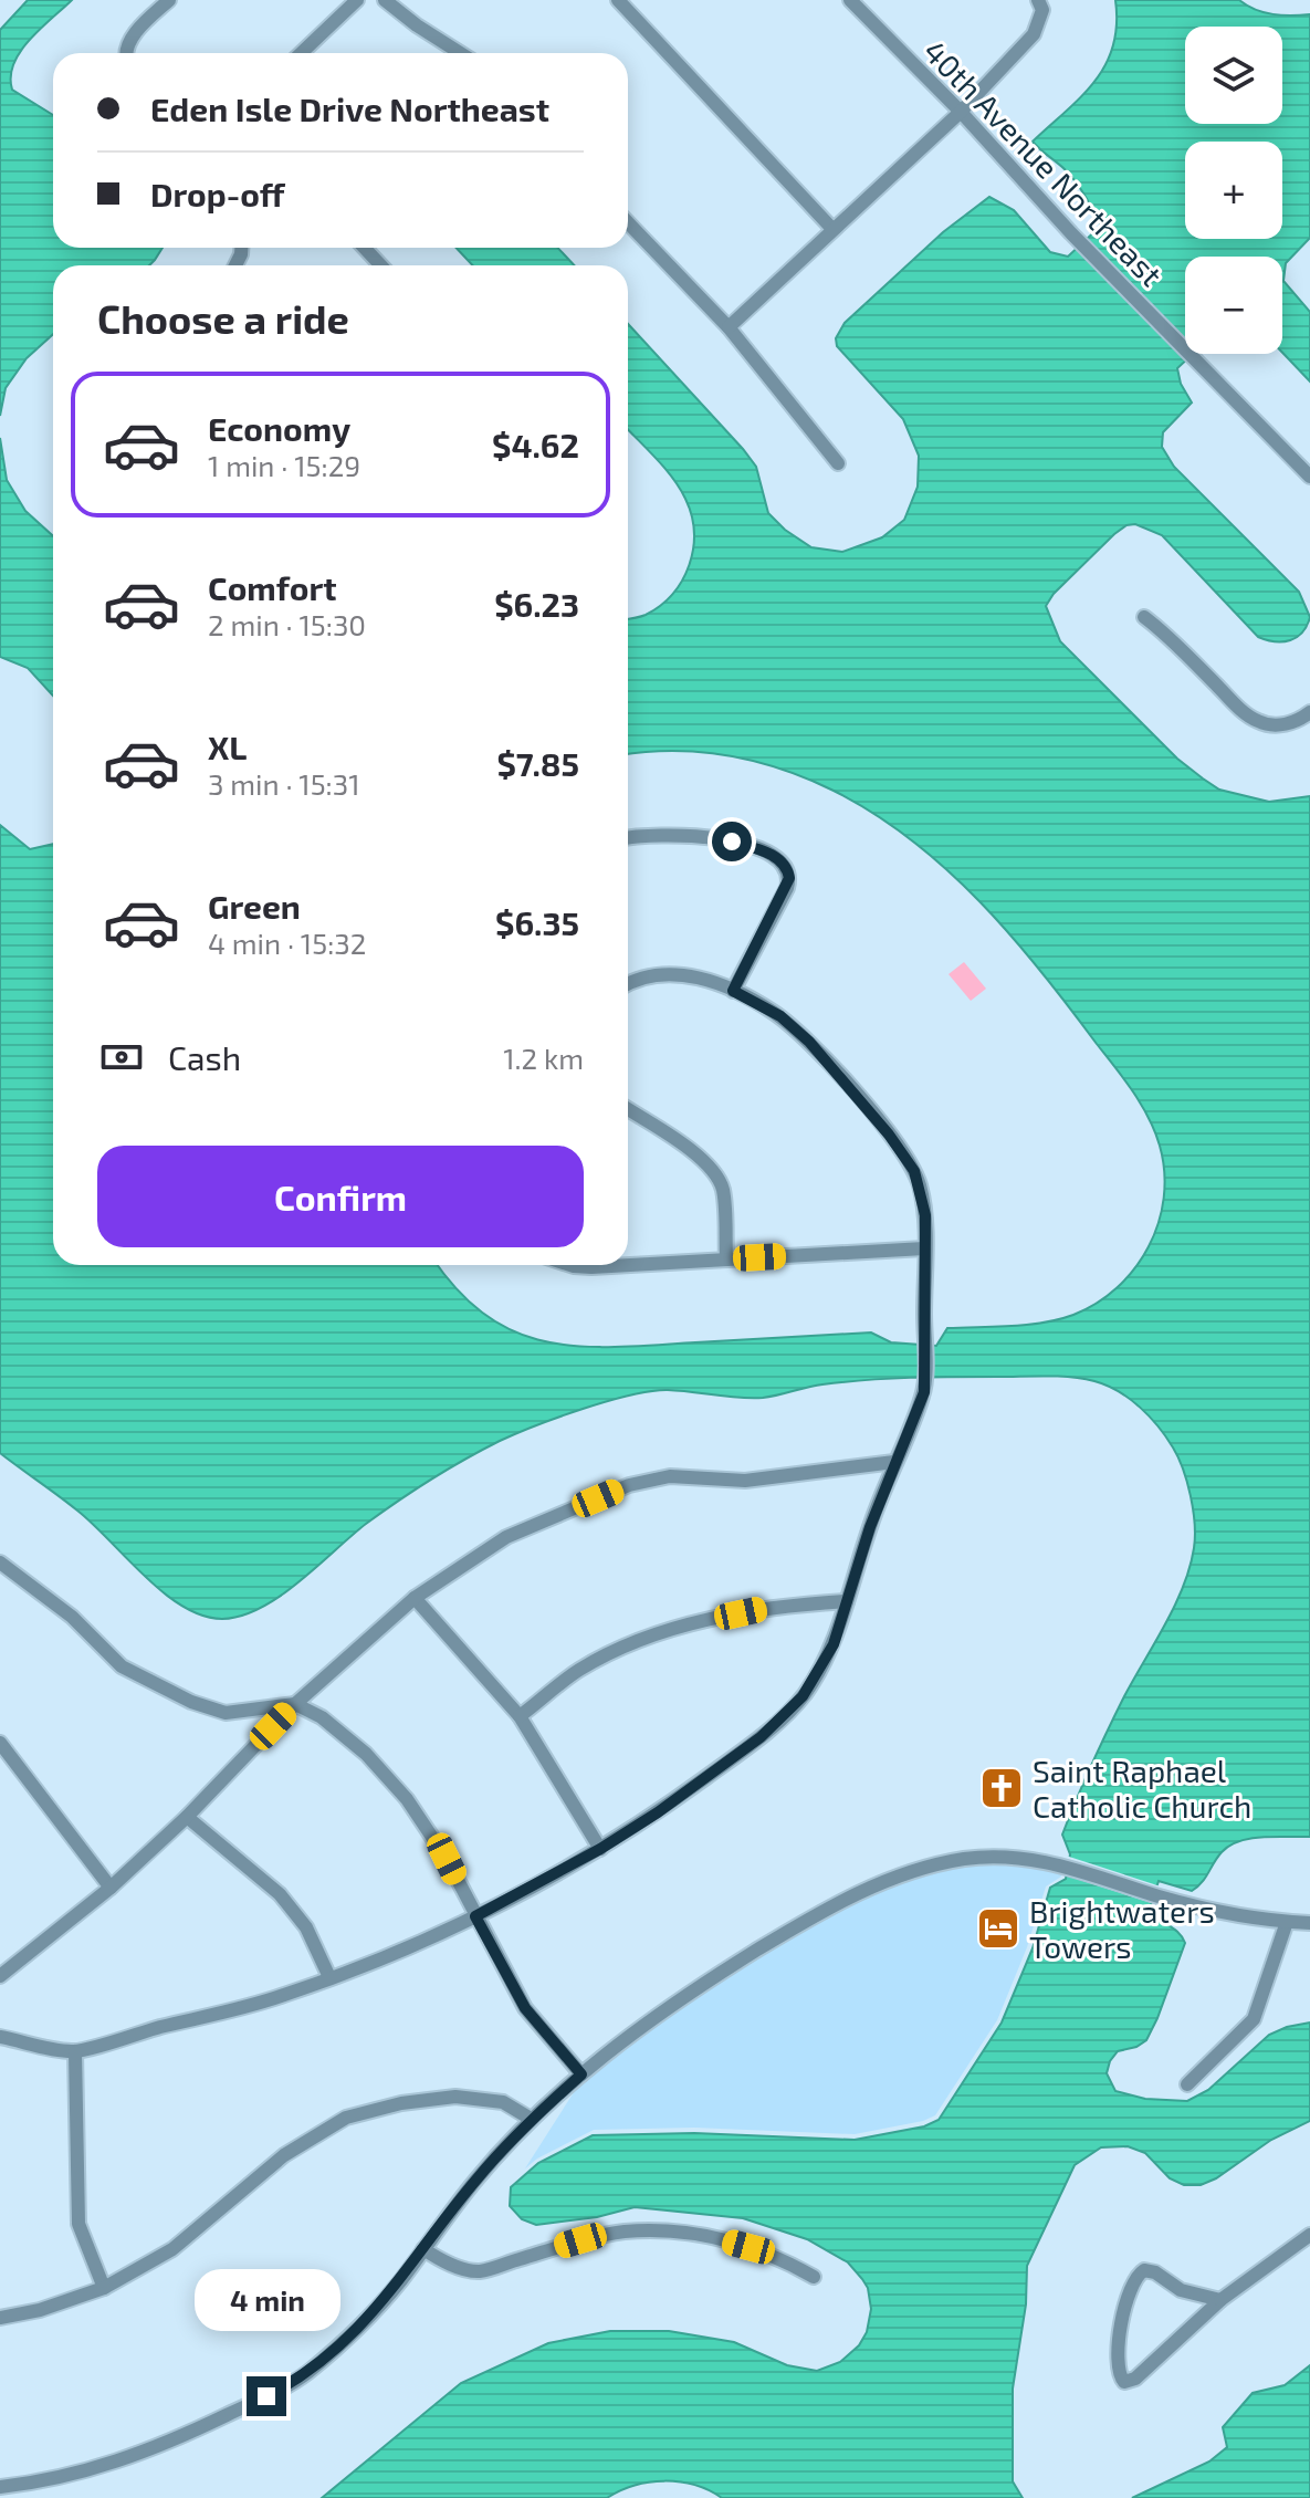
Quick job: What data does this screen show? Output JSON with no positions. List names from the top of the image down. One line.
{"streets":{"street":["40th Avenue Northeast"]},"places":{"church":["Saint Raphael Catholic Church"],"hotel":["Brightwaters Towers"]},"page":{"map_buttons":["+","−"],"banner":["Eden Isle Drive Northeast","Drop-off"],"heading":"Choose a ride","list":[{"name":"Economy","note":"1 min · 15:29","value":"$4.62"},{"name":"Comfort","note":"2 min · 15:30","value":"$6.23"},{"name":"XL","note":"3 min · 15:31","value":"$7.85"},{"name":"Green","note":"4 min · 15:32","value":"$6.35"}],"pay":["Cash","1.2 km"],"buttons":"Confirm","bubble":"4 min"}}
